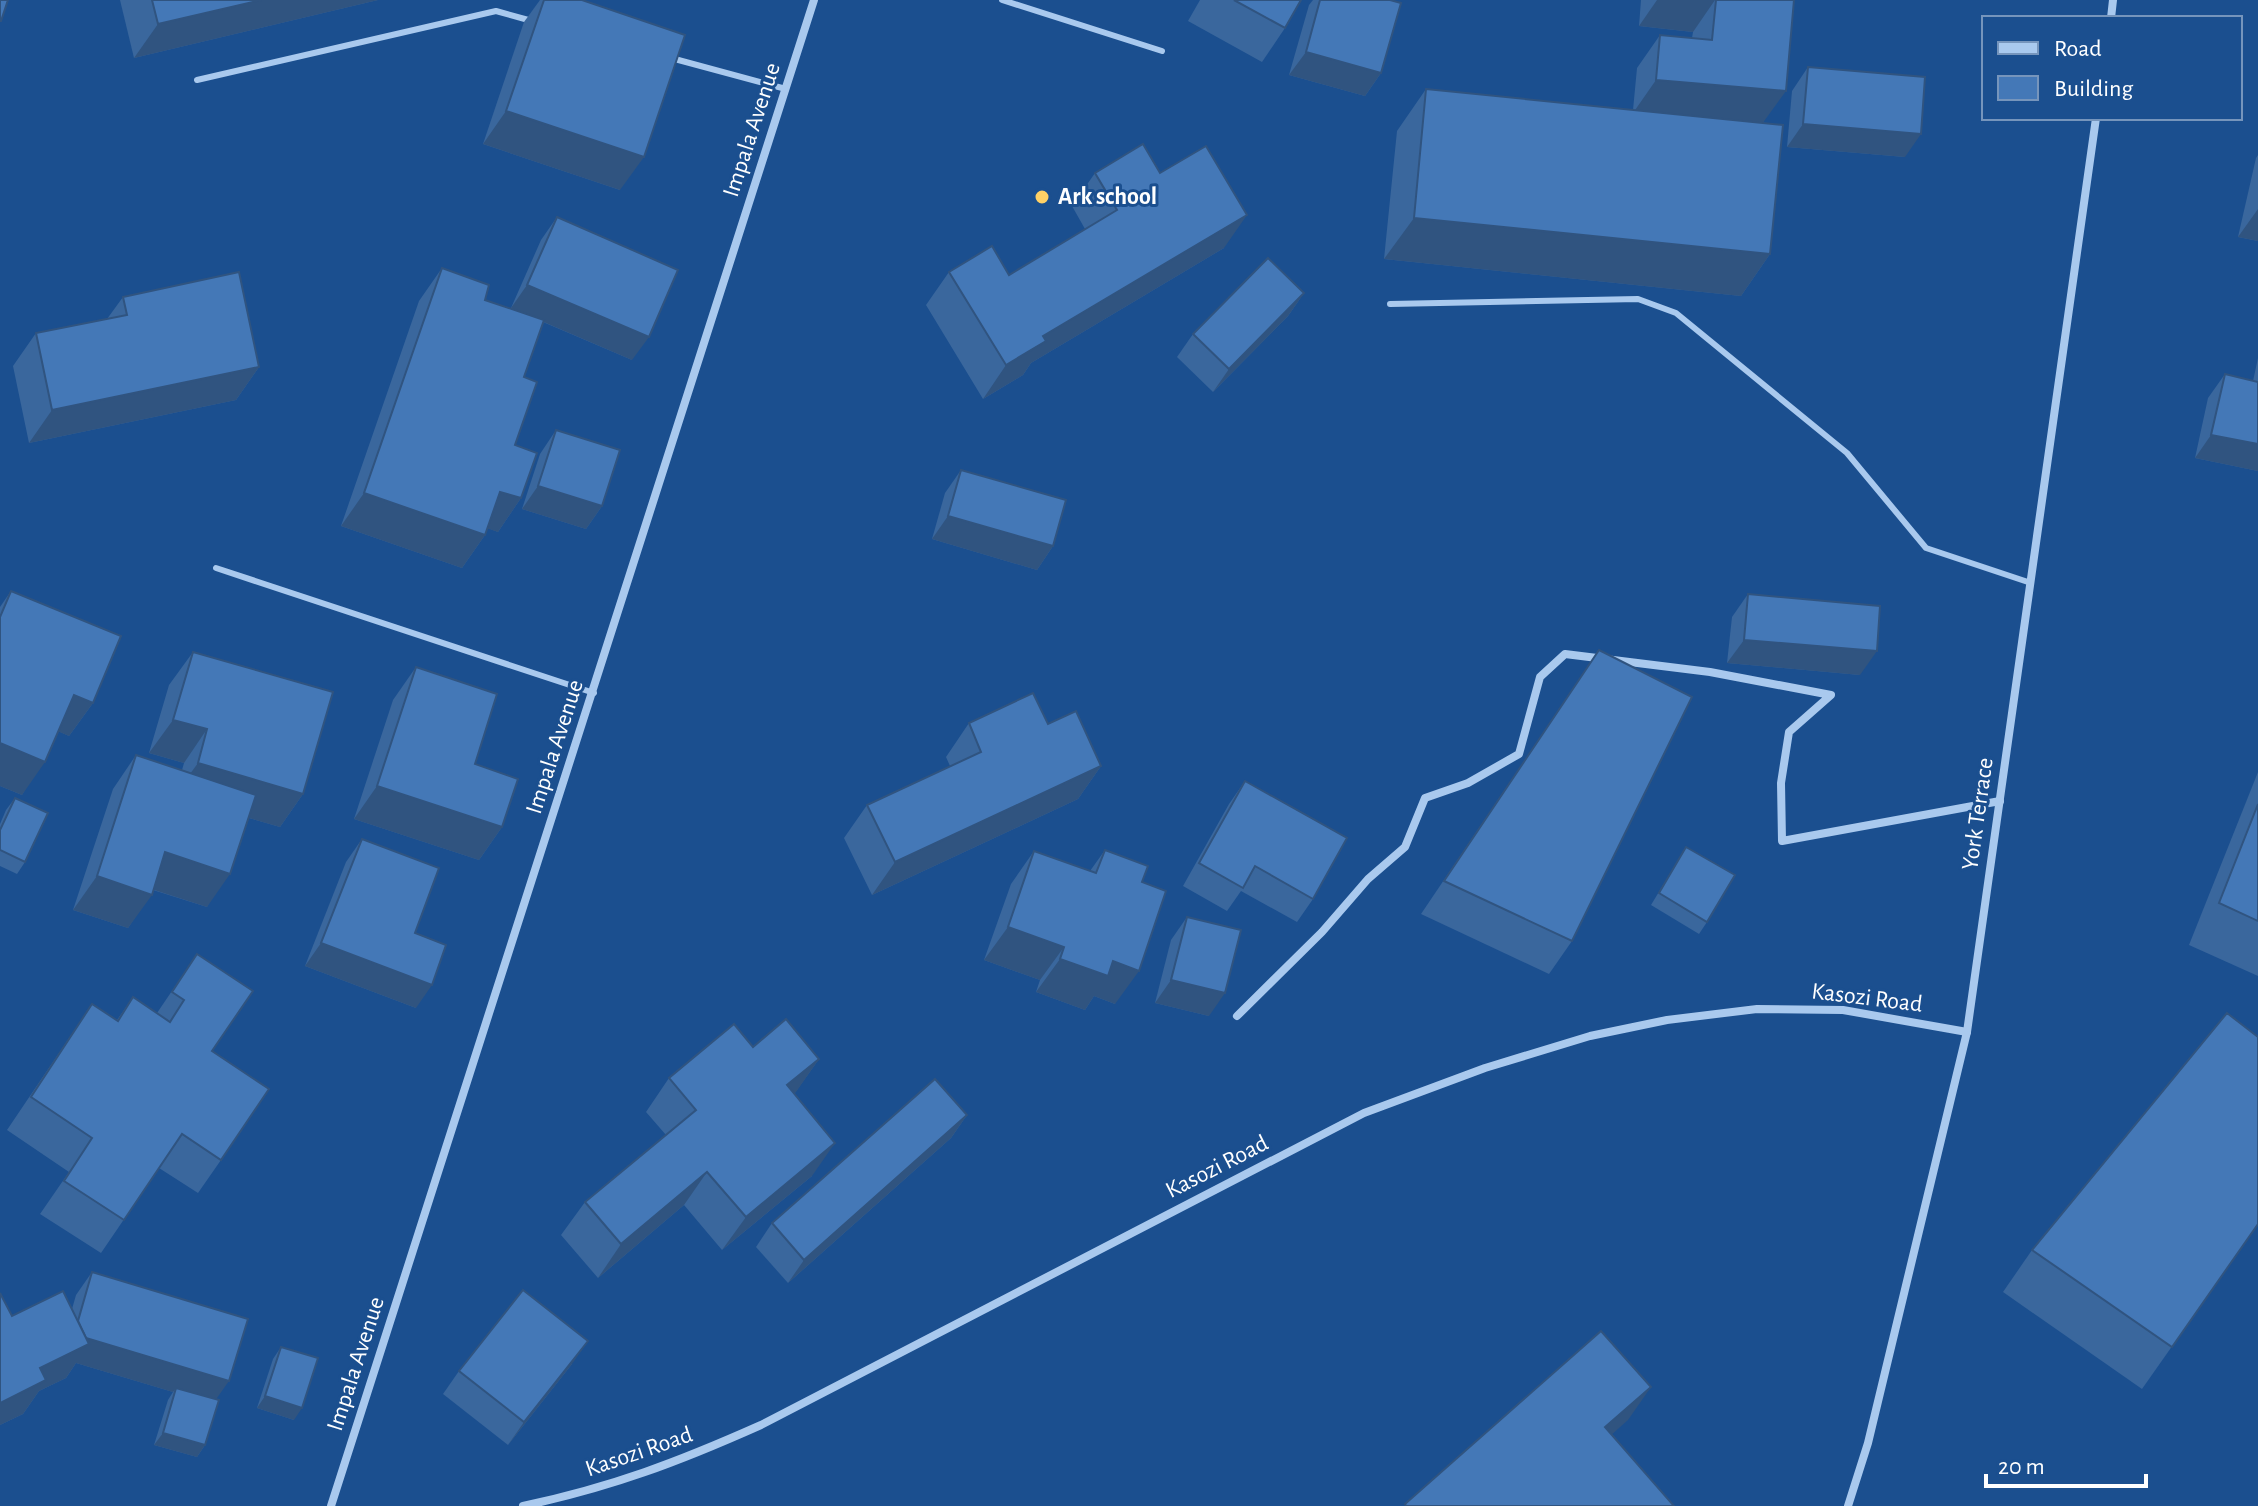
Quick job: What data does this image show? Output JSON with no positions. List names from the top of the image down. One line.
{"streets":{"street":["Impala Avenue","York Terrace","Kasozi Road"]},"crossings":[["York Terrace","Kasozi Road"]],"places":["Ark school"],"legend":["Road","Building"],"scale_bar":"20 m"}
